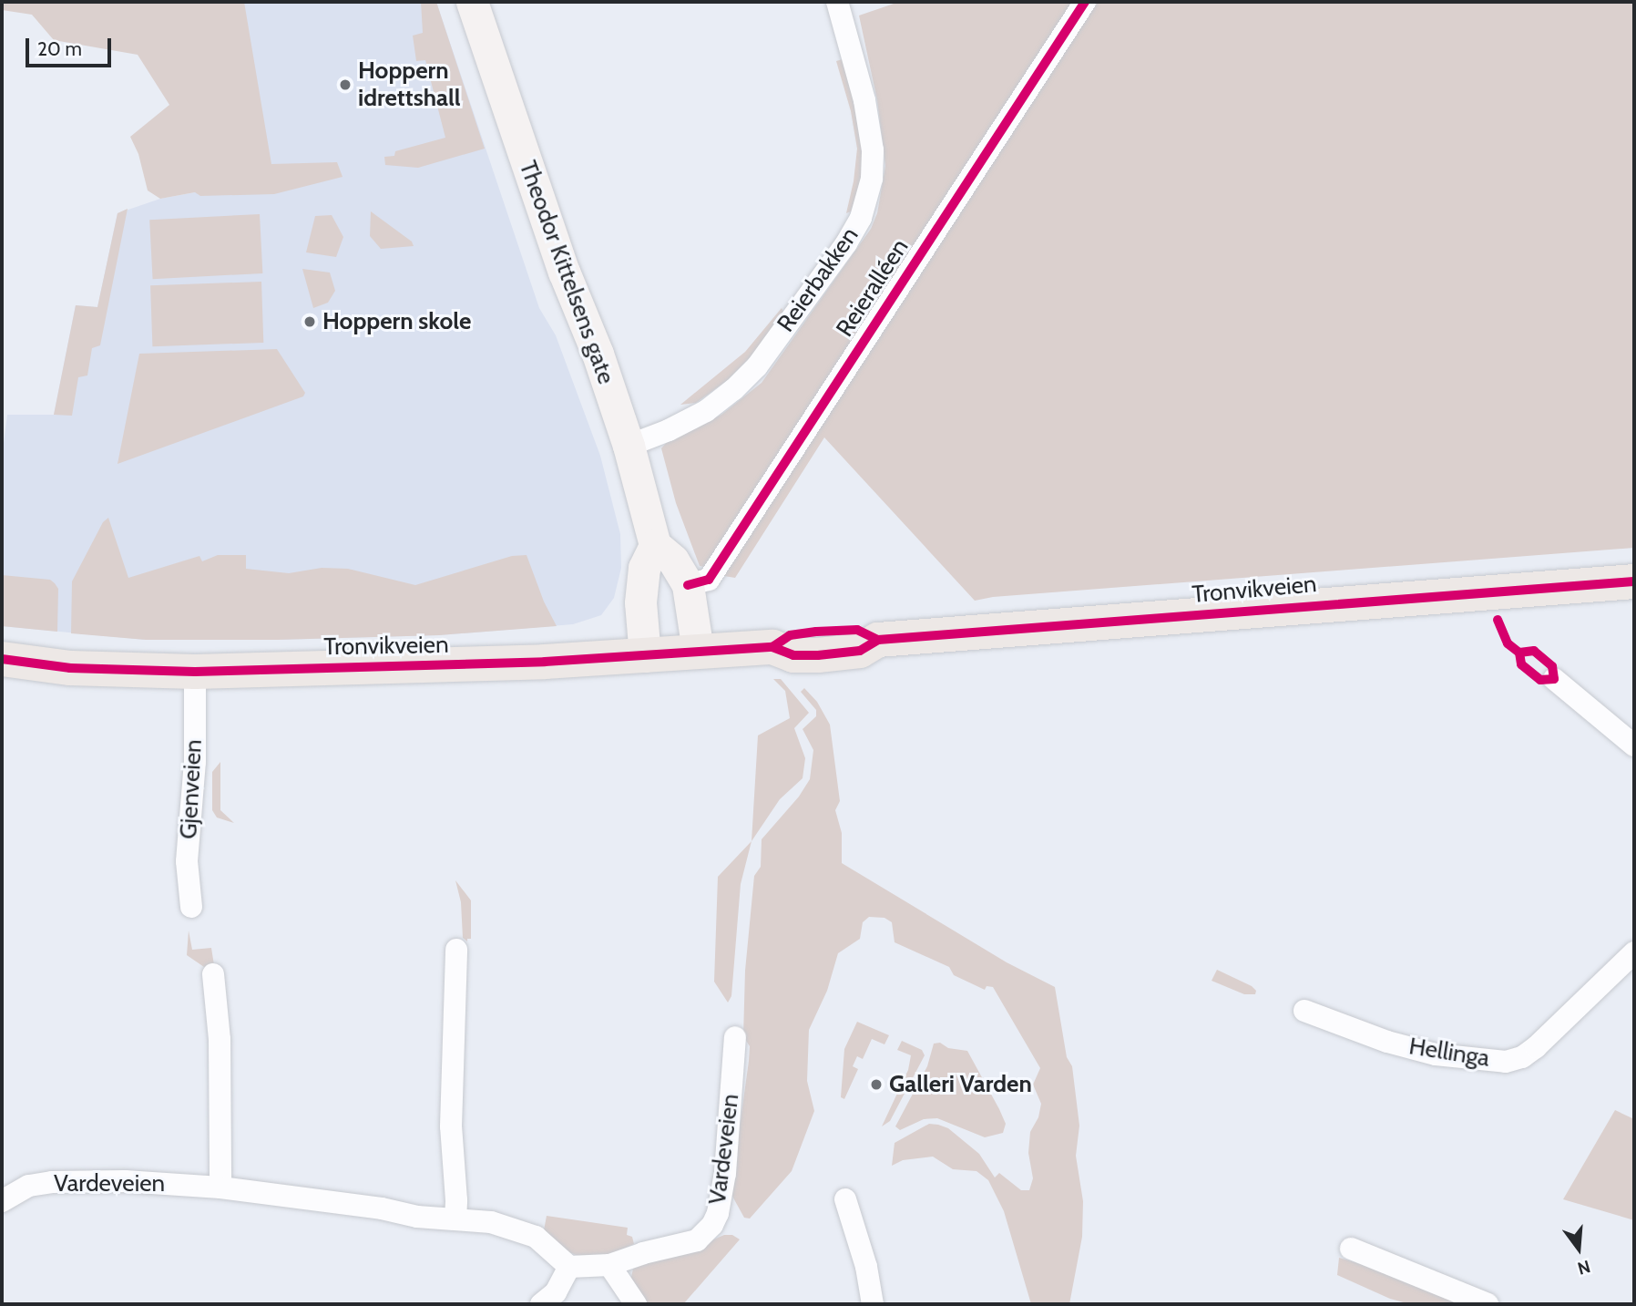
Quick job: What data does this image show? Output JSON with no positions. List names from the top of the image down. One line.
{"streets":{"main road":["Tronvikveien"],"street":["Theodor Kittelsens gate","Reierbakken","Reieralléen","Gjenveien","Hellinga","Vardeveien"]},"crossings":[["Theodor Kittelsens gate","Reierbakken"],["Tronvikveien","Gjenveien"]],"places":["Hoppern idrettshall","Hoppern skole","Galleri Varden"],"scale_bar":"20 m","north":"bottom"}
